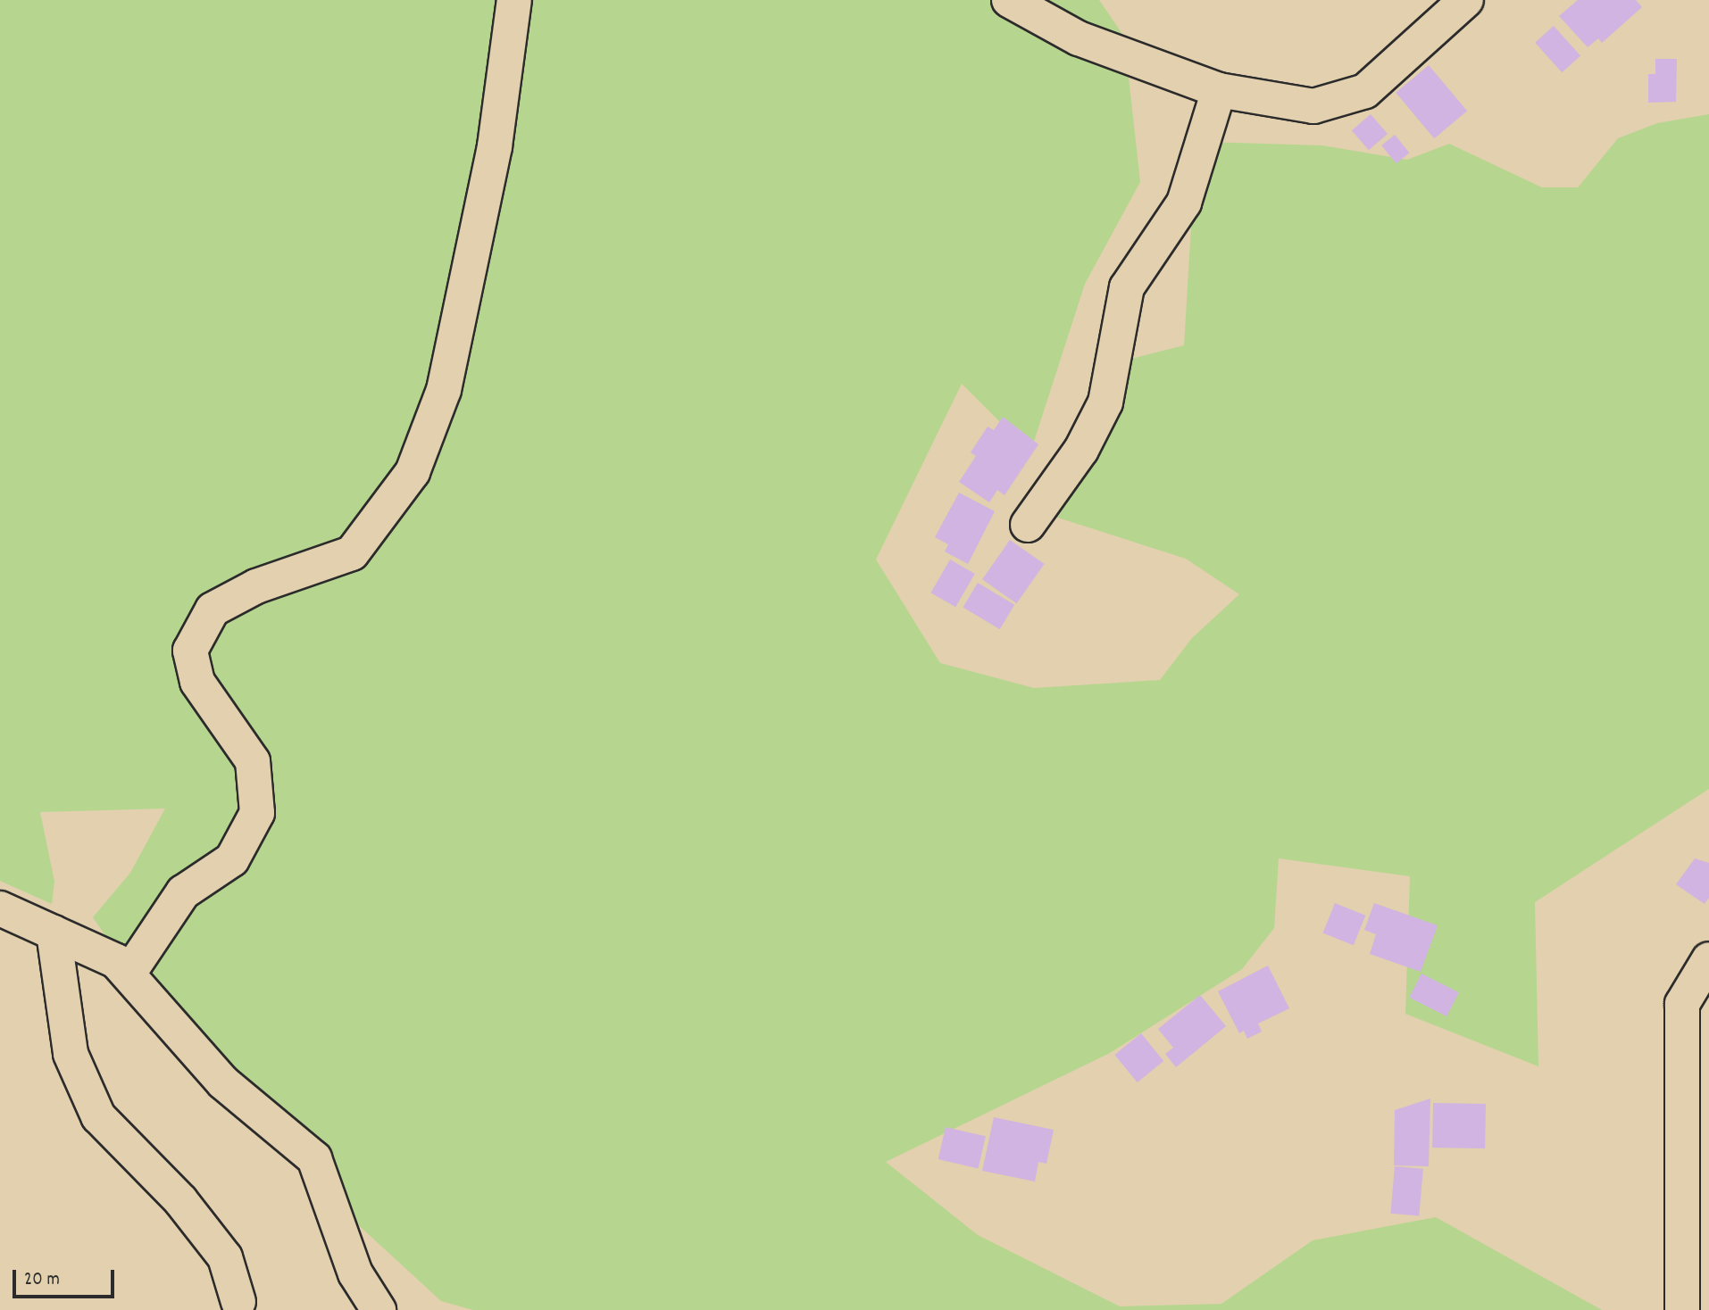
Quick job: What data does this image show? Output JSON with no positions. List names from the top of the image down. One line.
{"scale_bar":"20 m"}
